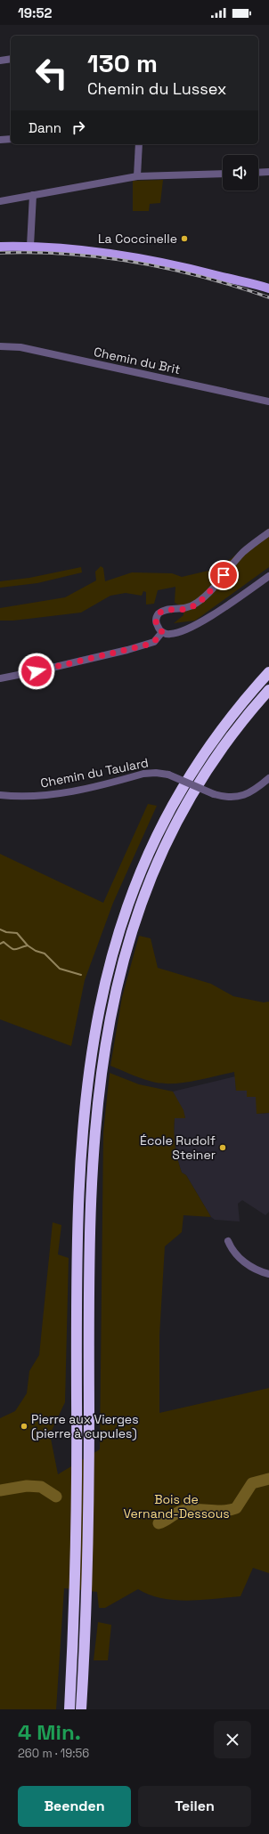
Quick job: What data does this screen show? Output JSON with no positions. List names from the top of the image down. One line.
{"streets":{"street":["Chemin du Brit","Chemin du Taulard"]},"parks":["Bois de Vernand-Dessous"],"places":["La Coccinelle","École Rudolf Steiner","Pierre aux Vierges (pierre à cupules)"],"page":{"status":"19:52","turn":["130 m","Chemin du Lussex"],"then":"Dann","heading":["4 Min.","260 m · 19:56"],"buttons":["Beenden","Teilen"]}}
